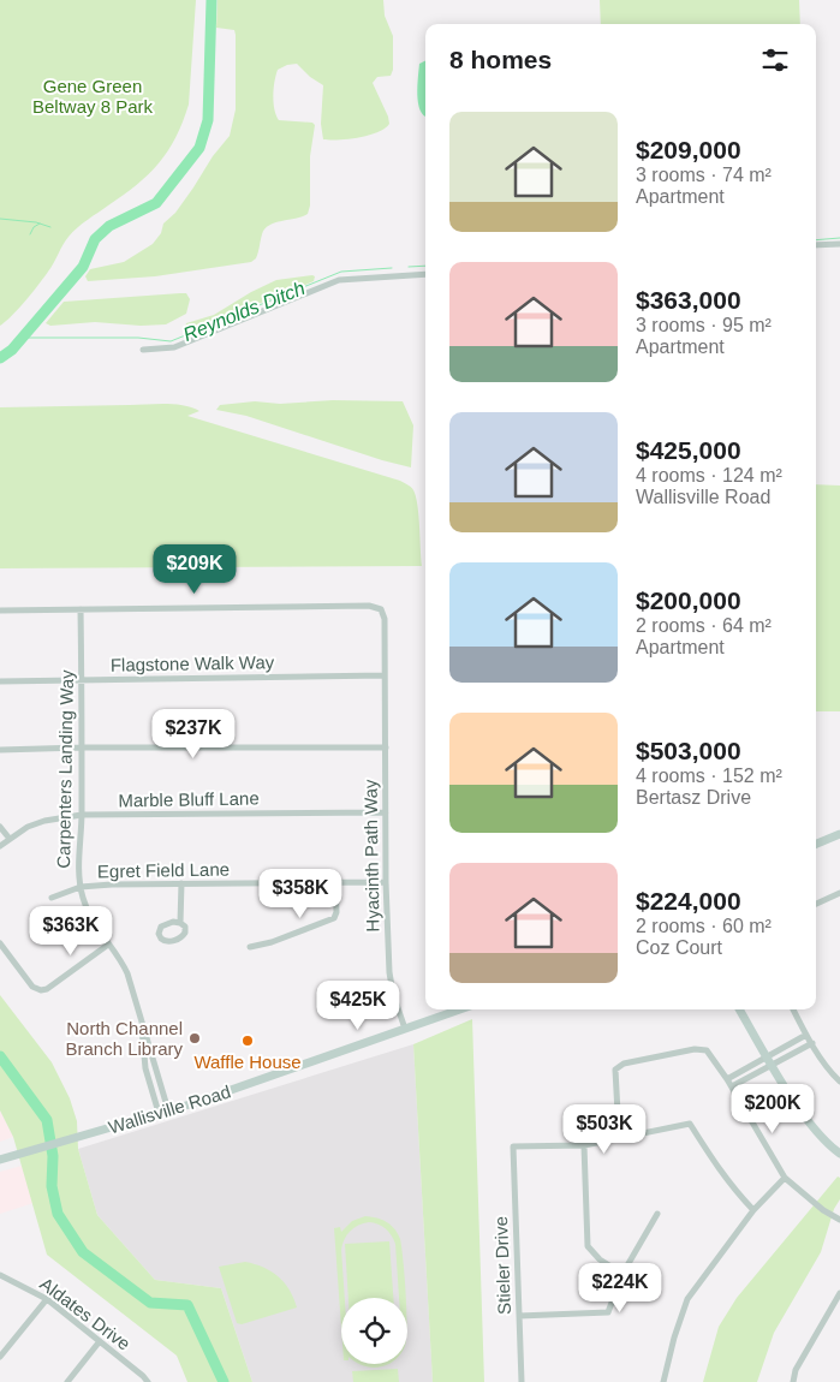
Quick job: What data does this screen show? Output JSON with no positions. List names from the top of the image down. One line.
{"streets":{"main road":["Wallisville Road"],"street":["Flagstone Walk Way","Carpenters Landing Way","Marble Bluff Lane","Hyacinth Path Way","Egret Field Lane","Stieler Drive","Aldates Drive"]},"crossings":[["Flagstone Walk Way","Carpenters Landing Way"],["Flagstone Walk Way","Hyacinth Path Way"],["Carpenters Landing Way","Marble Bluff Lane"],["Carpenters Landing Way","Hyacinth Path Way"],["Carpenters Landing Way","Egret Field Lane"],["Carpenters Landing Way","Wallisville Road"],["Marble Bluff Lane","Hyacinth Path Way"],["Hyacinth Path Way","Egret Field Lane"],["Hyacinth Path Way","Wallisville Road"]],"water":["Reynolds Ditch"],"parks":["Gene Green Beltway 8 Park"],"places":["North Channel Branch Library","Waffle House"],"page":{"heading":"8 homes","list":[{"name":"$209,000","note":"3 rooms · 74 m² · Apartment"},{"name":"$363,000","note":"3 rooms · 95 m² · Apartment"},{"name":"$425,000","note":"4 rooms · 124 m² · Wallisville Road"},{"name":"$200,000","note":"2 rooms · 64 m² · Apartment"},{"name":"$503,000","note":"4 rooms · 152 m² · Bertasz Drive"},{"name":"$224,000","note":"2 rooms · 60 m² · Coz Court"}],"price":["$209K","$237K","$358K","$363K","$425K","$200K","$503K","$224K"]}}
